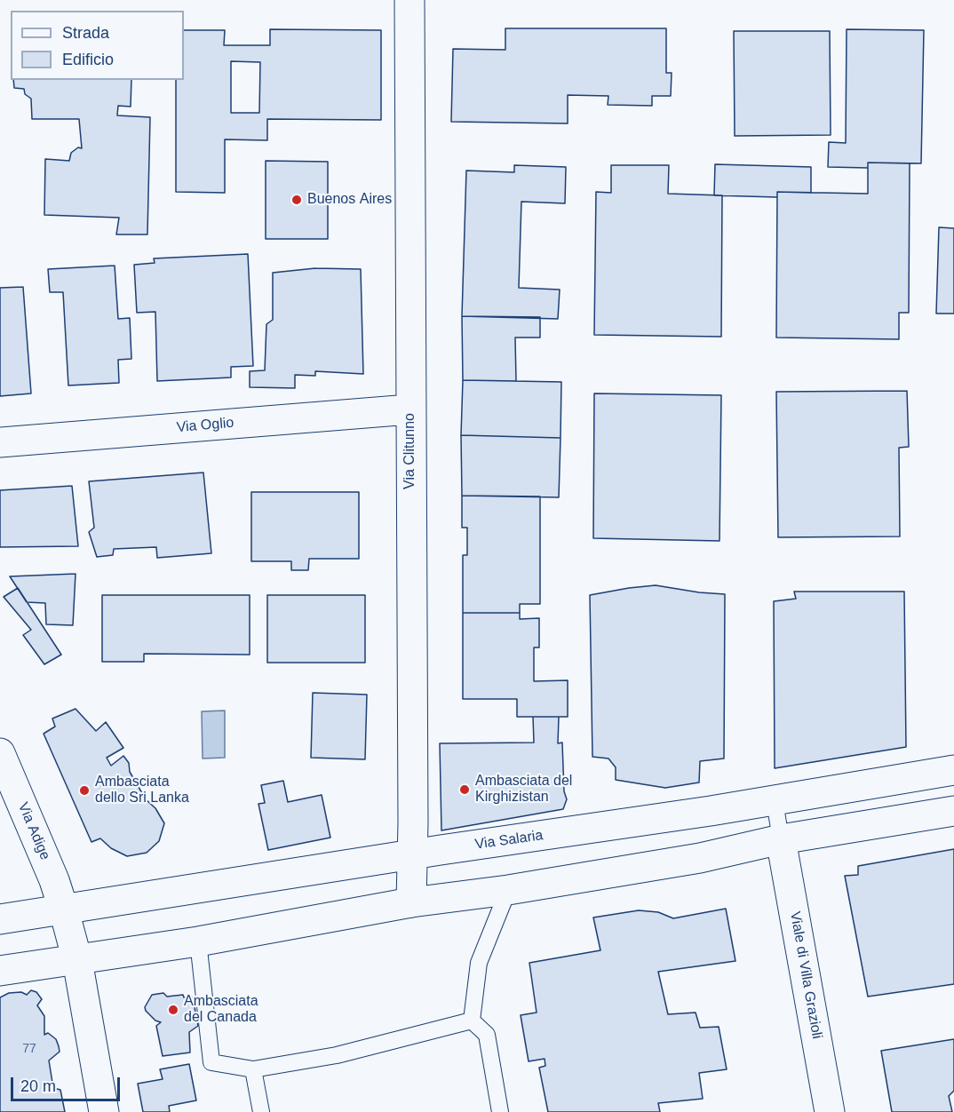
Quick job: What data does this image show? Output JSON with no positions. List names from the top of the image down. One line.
{"streets":{"street":["Via Oglio","Via Clitunno","Via Adige","Via Salaria","Viale di Villa Grazioli"]},"crossings":[["Via Oglio","Via Clitunno"],["Via Clitunno","Via Salaria"],["Via Adige","Via Salaria"]],"places":["Buenos Aires","Ambasciata del Kirghizistan","Ambasciata dello Sri Lanka","Ambasciata del Canada"],"house_numbers":["77"],"legend":["Strada","Edificio"],"scale_bar":"20 m"}
